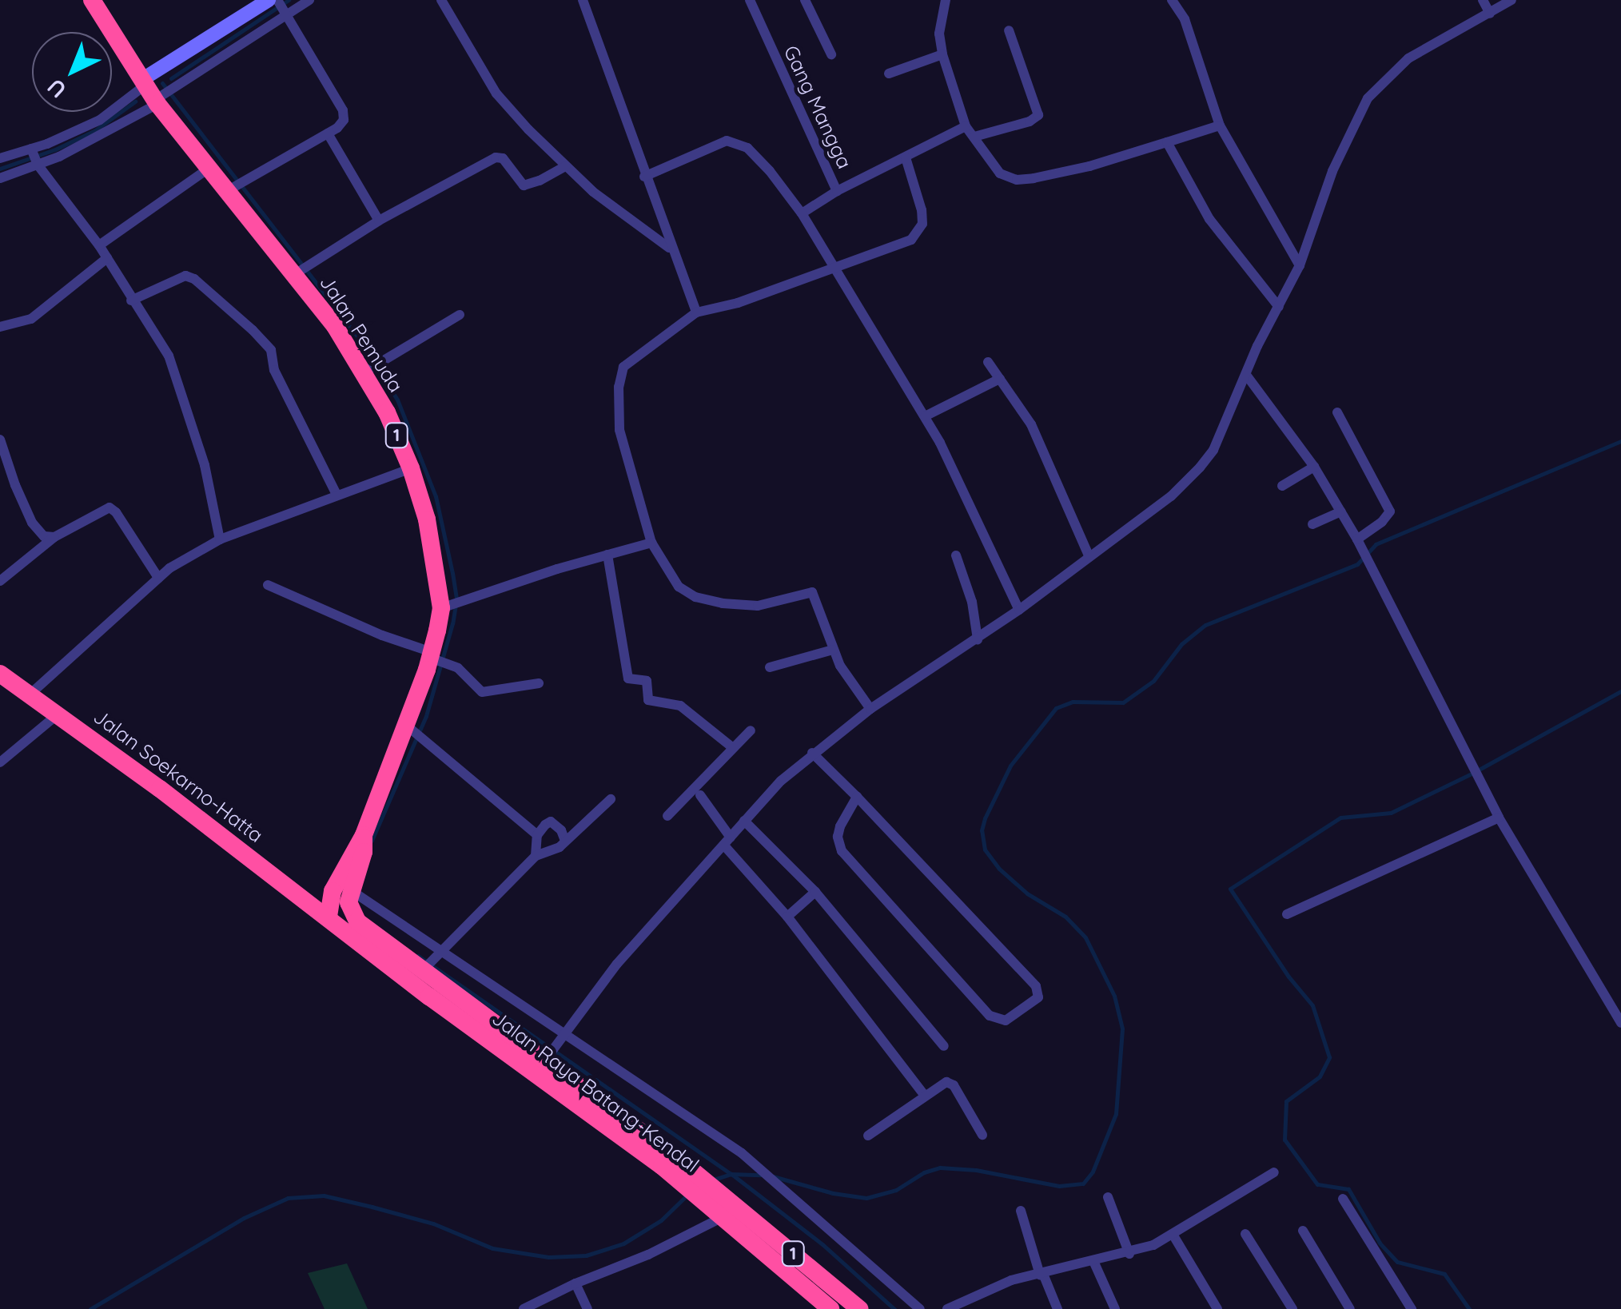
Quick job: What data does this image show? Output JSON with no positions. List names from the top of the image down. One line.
{"streets":{"highway":["Jalan Pemuda","1","Jalan Soekarno-Hatta","Jalan Raya Batang-Kendal"],"street":["Gang Mangga"]},"crossings":[["Jalan Pemuda","Jalan Soekarno-Hatta"],["Jalan Pemuda","Jalan Raya Batang-Kendal"],["Jalan Soekarno-Hatta","Jalan Raya Batang-Kendal"]],"north":"bottom left"}
